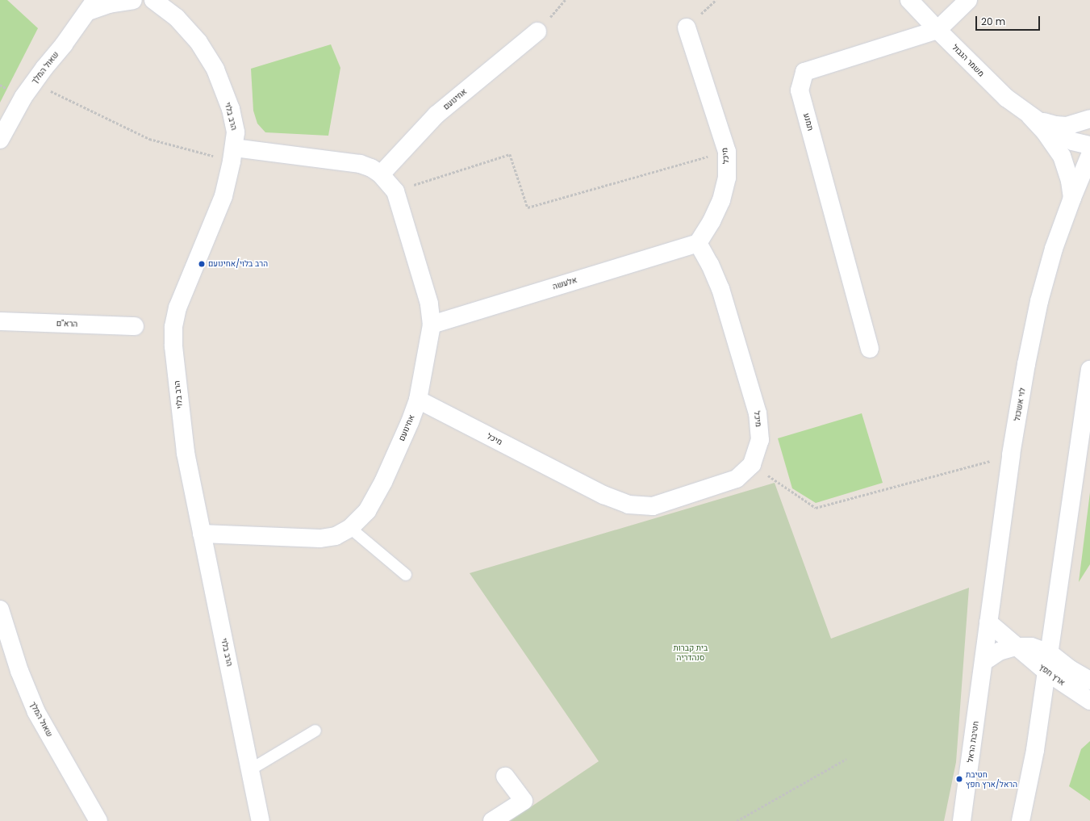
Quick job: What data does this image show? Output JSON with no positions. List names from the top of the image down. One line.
{"streets":{"street":["משמר הגבול","שאול המלך","אחינועם","הרב בלוי","תמנע","מיכל","אלעשה","הרא\"ם","לוי אשכול","ארץ חפץ","חטיבת הראל"]},"crossings":[["משמר הגבול","תמנע"],["אחינועם","הרב בלוי"],["אחינועם","מיכל"],["אחינועם","אלעשה"],["מיכל","אלעשה"],["לוי אשכול","ארץ חפץ"],["לוי אשכול","חטיבת הראל"],["ארץ חפץ","חטיבת הראל"]],"parks":["בית קברות סנהדריה"],"places":["הרב בלוי/אחינועם","חטיבת הראל/ארץ חפץ"],"scale_bar":"20 m"}
